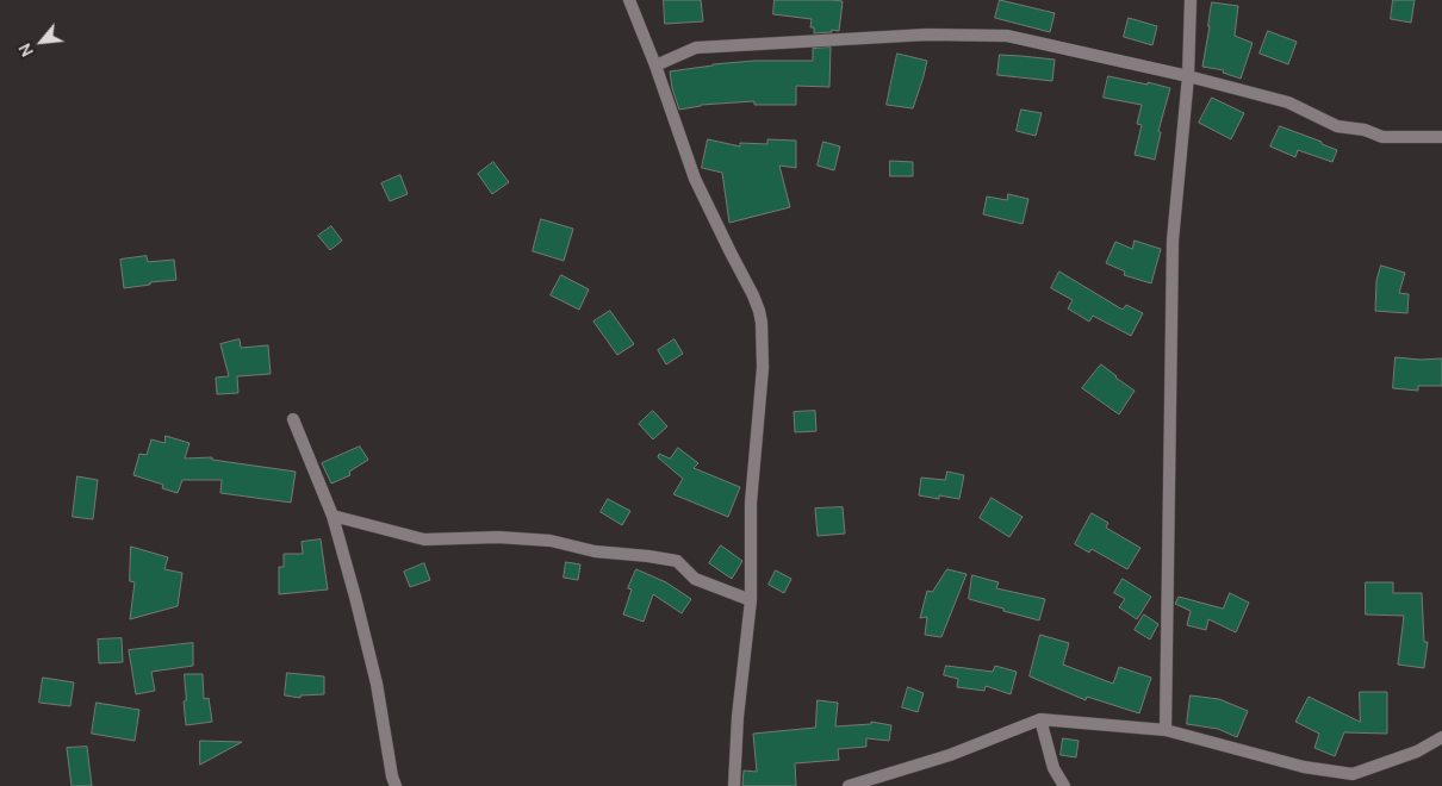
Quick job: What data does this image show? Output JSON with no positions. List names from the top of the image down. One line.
{"north":"bottom left"}
